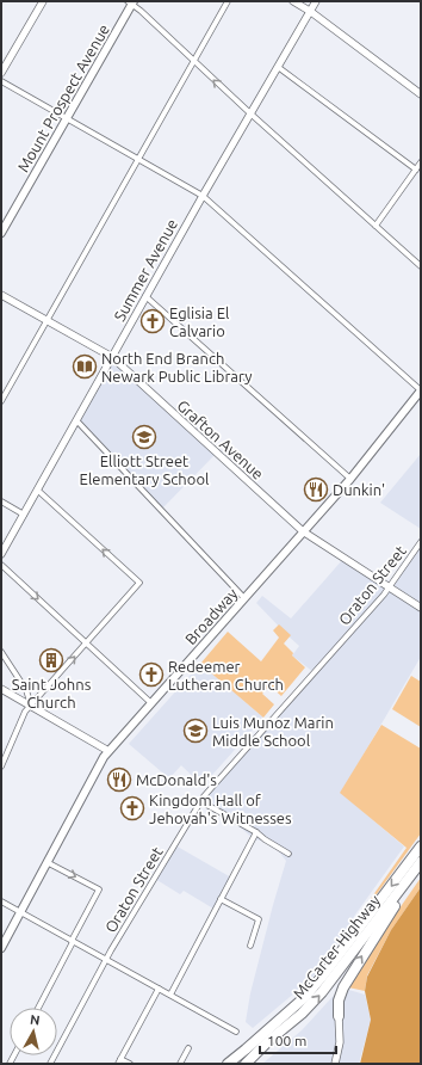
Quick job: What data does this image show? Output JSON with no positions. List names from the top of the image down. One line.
{"streets":{"highway":["McCarter Highway"],"main road":["Mount Prospect Avenue","Broadway"],"street":["Summer Avenue","Grafton Avenue","Oraton Street"]},"crossings":[["Summer Avenue","Grafton Avenue"],["Grafton Avenue","Oraton Street"],["Grafton Avenue","Broadway"]],"places":{"church":["Eglisia El Calvario","Redeemer Lutheran Church","Kingdom Hall of Jehovah's Witnesses"],"library":["North End Branch Newark Public Library"],"school or university":["Elliott Street Elementary School","Luis Munoz Marin Middle School"],"restaurant":["Dunkin'","McDonald's"],"building":["Saint Johns Church"]},"scale_bar":"100 m","north":"top"}
